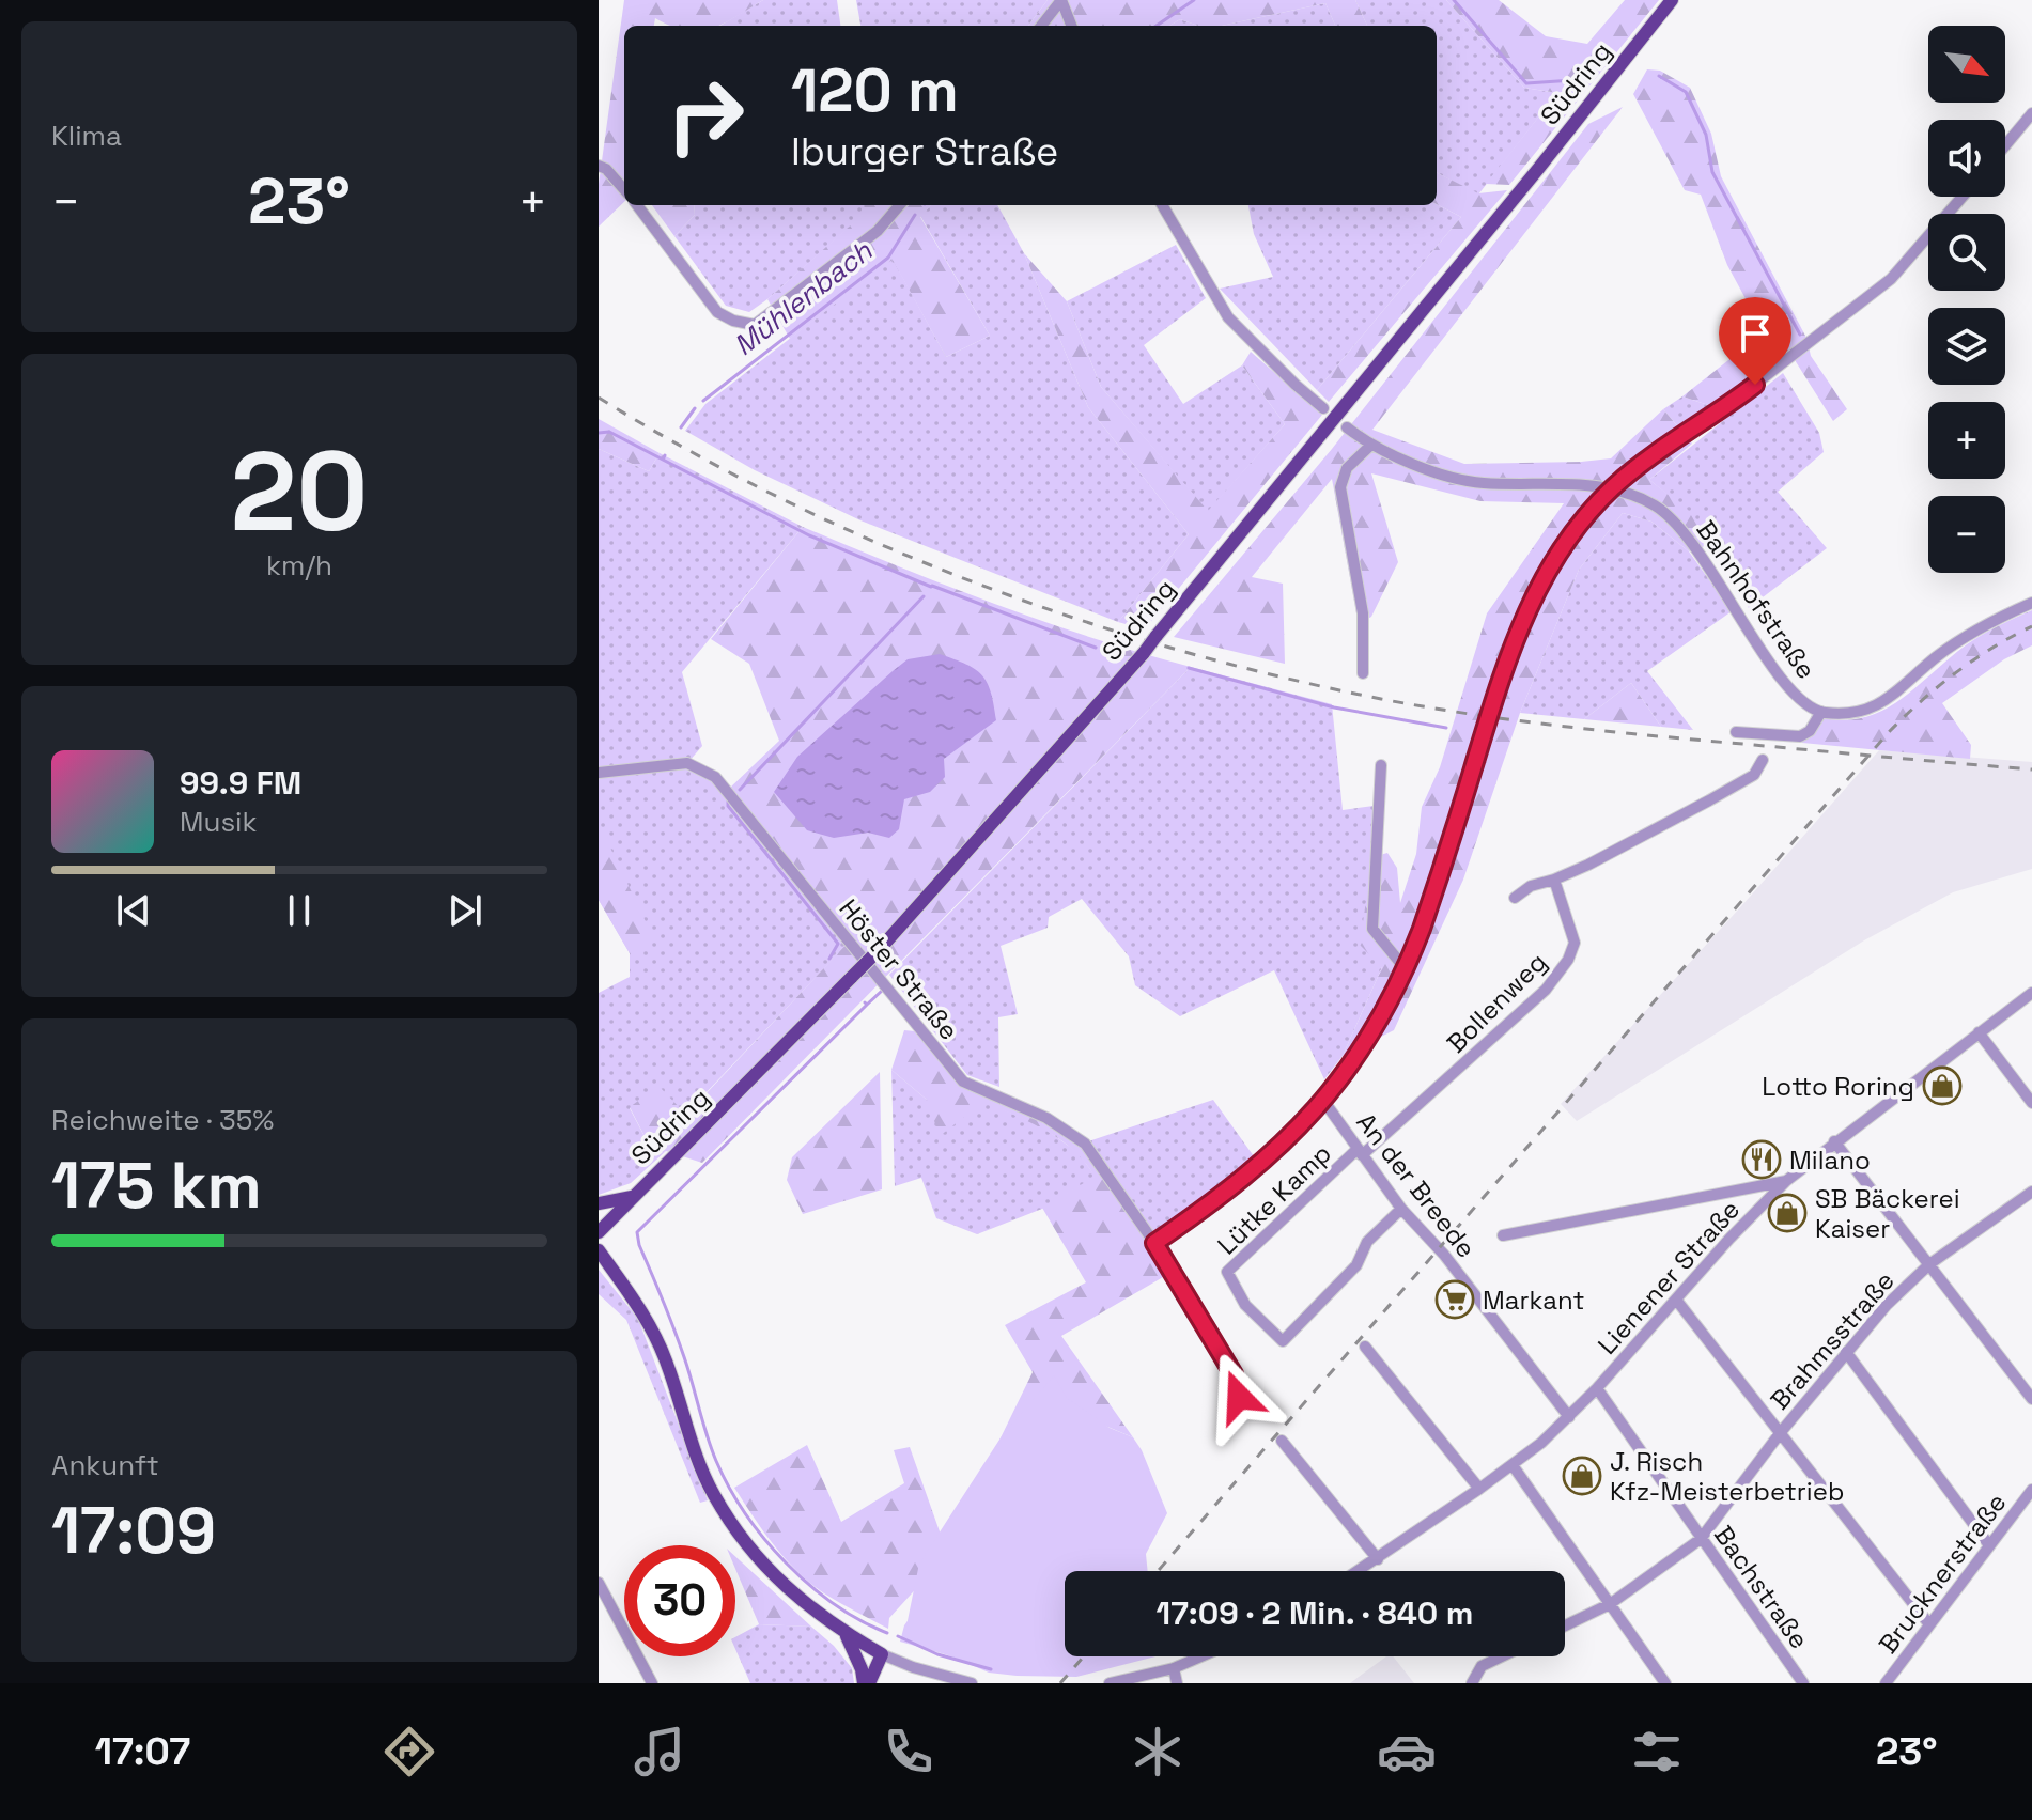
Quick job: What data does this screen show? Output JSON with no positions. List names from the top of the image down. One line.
{"streets":{"main road":["Südring"],"street":["Bahnhofstraße","Höster Straße","Bollenweg","An der Breede","Lütke Kamp","Lienener Straße","Brahmsstraße","Brucknerstraße","Bachstraße"]},"crossings":[["Bollenweg","An der Breede"],["Bollenweg","Lütke Kamp"],["An der Breede","Lütke Kamp"],["An der Breede","Lienener Straße"],["Lienener Straße","Bachstraße"],["Brahmsstraße","Bachstraße"]],"water":["Mühlenbach"],"places":{"shop":["Lotto Roring","SB Bäckerei Kaiser","J. Risch Kfz-Meisterbetrieb"],"restaurant":["Milano"],"supermarket":["Markant"]},"north":"bottom right","page":{"tile":["Klima",["20","km/h"],["Reichweite · 35%","175 km"],["Ankunft","17:09"]],"map_buttons":["+","−"],"turn":["120 m","Iburger Straße"],"heat":["−","23°","+"],"song":["99.9 FM","Musik"],"limit":"30","trip":"17:09 · 2 Min. · 840 m","tabs":["17:07","23°"]}}
